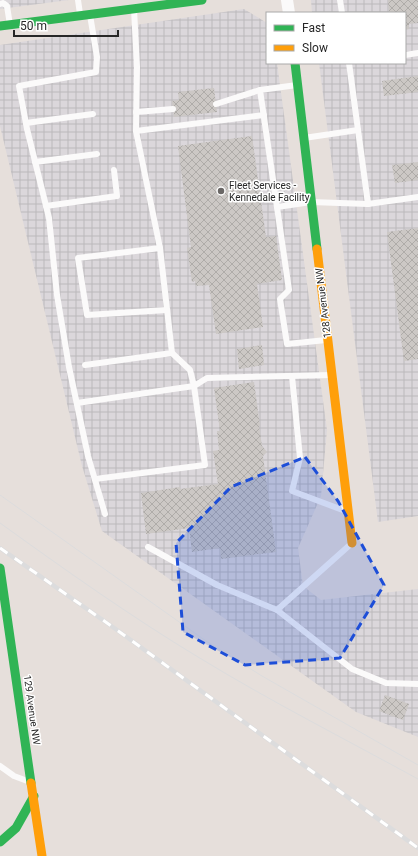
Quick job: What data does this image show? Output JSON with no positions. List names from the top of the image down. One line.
{"streets":{"street":["128 Avenue NW","129 Avenue NW"]},"places":["Fleet Services - Kennedale Facility"],"legend":["Fast","Slow"],"scale_bar":"50 m"}
